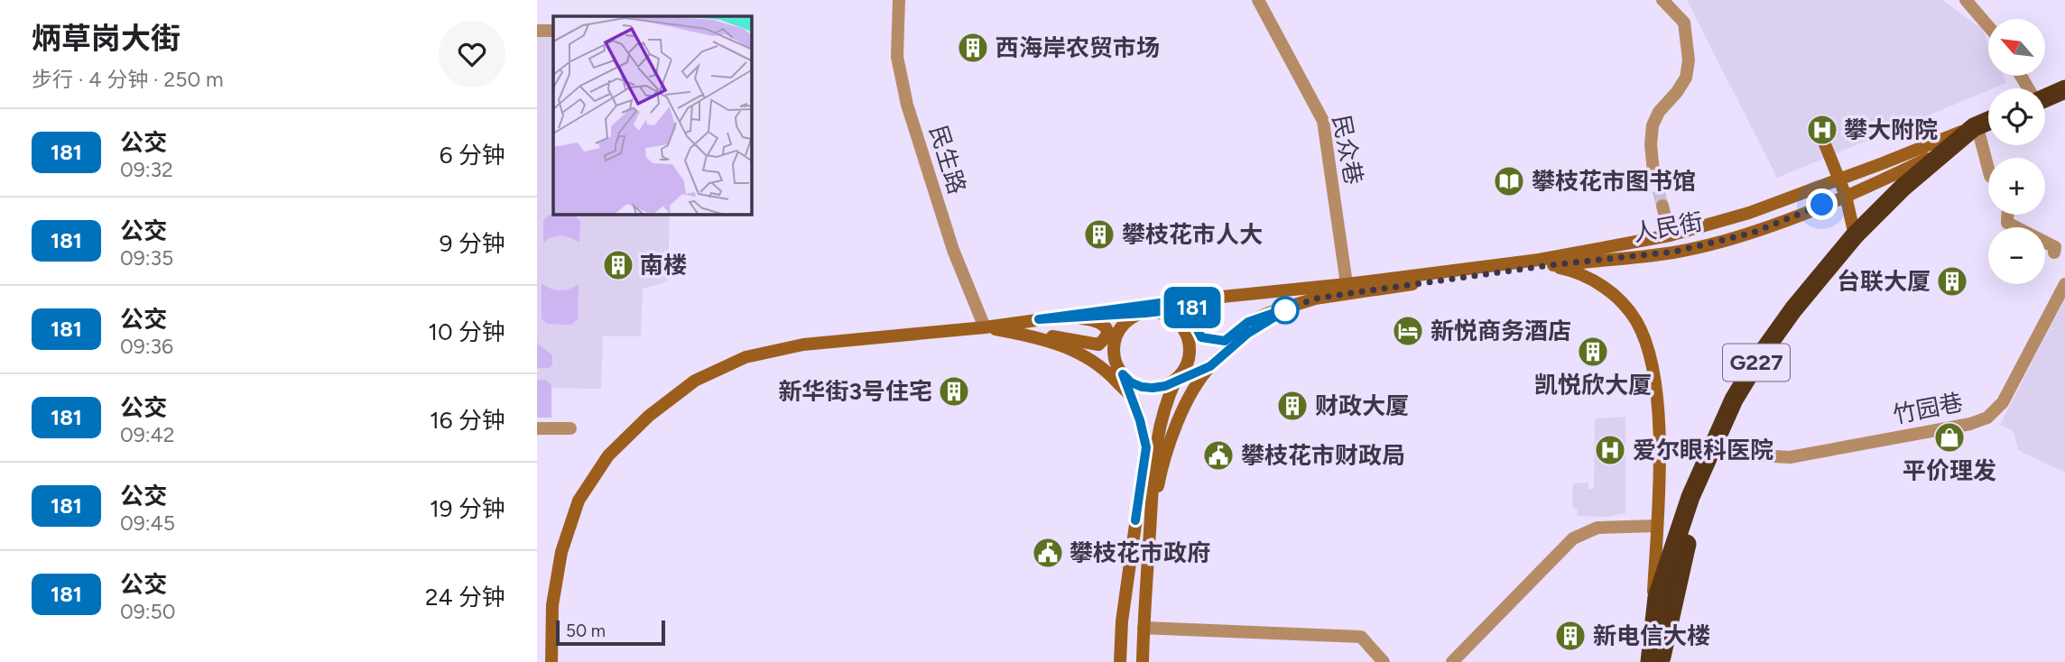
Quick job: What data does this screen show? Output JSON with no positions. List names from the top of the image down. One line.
{"streets":{"highway":["G227"],"street":["民众巷","民生路","人民街","竹园巷"]},"crossings":[["民众巷","人民街"],["人民街","G227"],["G227","竹园巷"]],"places":{"building":["西海岸农贸市场","攀枝花市人大","南楼","台联大厦","凯悦欣大厦","新华街3号住宅","财政大厦","新电信大楼"],"hospital":["攀大附院","爱尔眼科医院"],"library":["攀枝花市图书馆"],"hotel":["新悦商务酒店"],"shop":["平价理发"],"public building":["攀枝花市财政局","攀枝花市政府"]},"lines":["bus line 181"],"scale_bar":"50 m","north":"top left","page":{"heading":["炳草岗大街","步行 · 4 分钟 · 250 m"],"on_map":"181","map_buttons":["+","−"],"list":[{"mark":"181","name":"公交","note":"09:32","value":"6 分钟"},{"mark":"181","name":"公交","note":"09:35","value":"9 分钟"},{"mark":"181","name":"公交","note":"09:36","value":"10 分钟"},{"mark":"181","name":"公交","note":"09:42","value":"16 分钟"},{"mark":"181","name":"公交","note":"09:45","value":"19 分钟"},{"mark":"181","name":"公交","note":"09:50","value":"24 分钟"}],"scale":"50 m"}}
